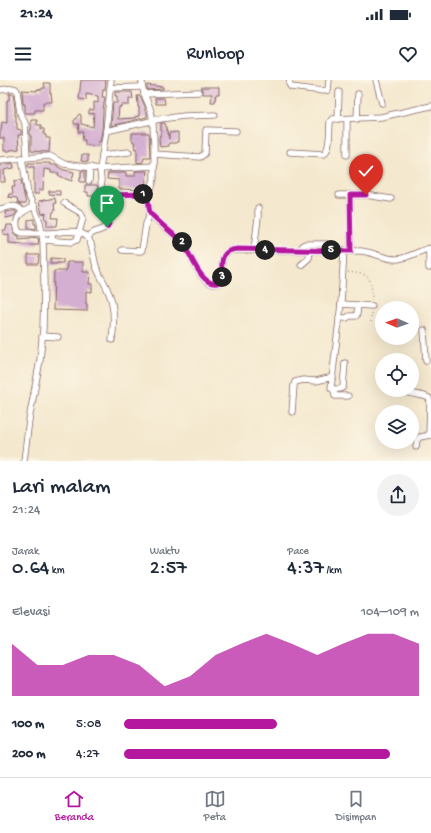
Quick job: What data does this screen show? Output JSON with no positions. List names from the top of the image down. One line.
{"north":"left","page":{"status":"21:24","header":"Runloop","pins":["1","2","4","5","3"],"heading":["Lari malam","21:24"],"stats":[["Jarak","0.64 km"],["Waktu","2:57"],["Pace","4:37 /km"]],"chart":["Elevasi","104–109 m"],"list":[{"name":"100 m","note":"5:08"},{"name":"200 m","note":"4:27"}],"tabs":["Beranda","Peta","Disimpan"]}}
